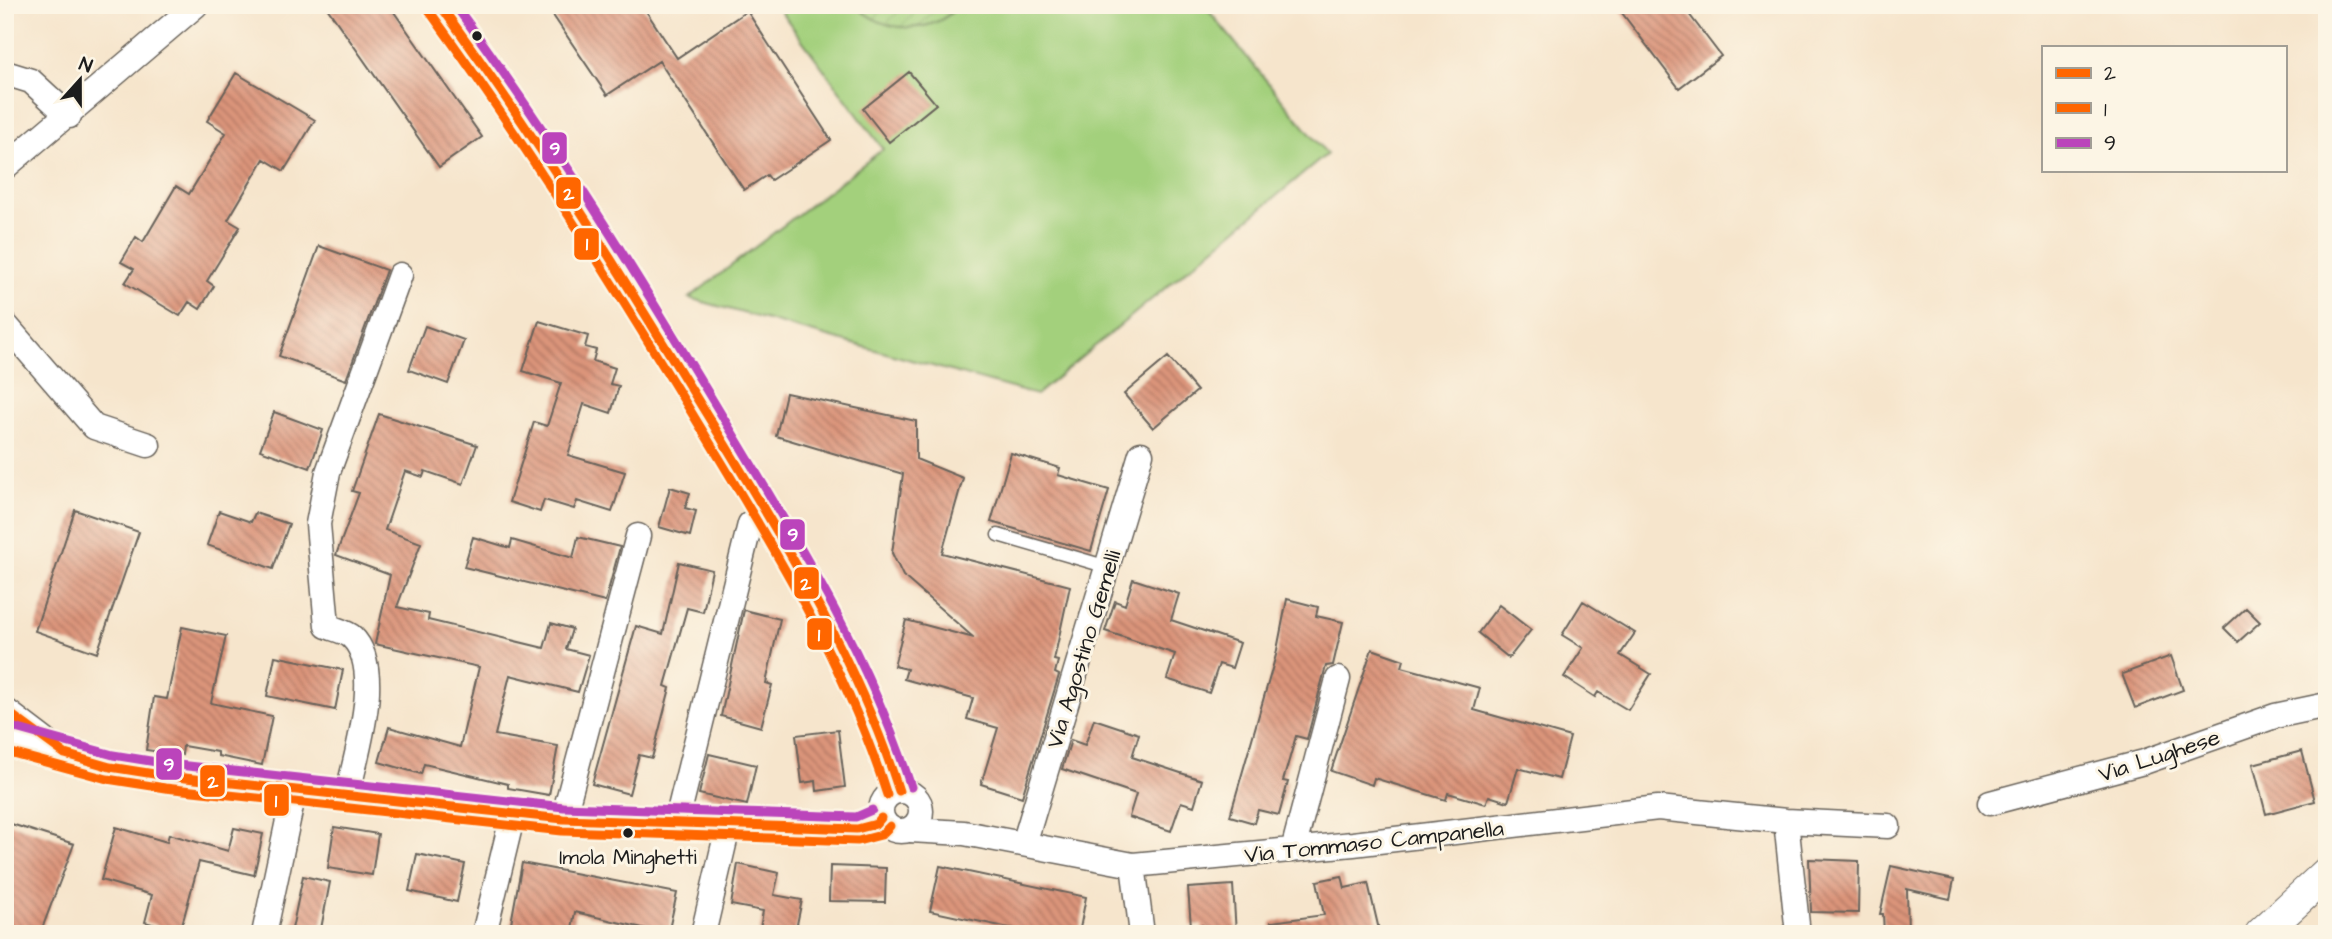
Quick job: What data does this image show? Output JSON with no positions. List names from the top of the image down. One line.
{"streets":{"street":["Via Agostino Gemelli","Via Lughese","Via Tommaso Campanella"]},"crossings":[["Via Agostino Gemelli","Via Tommaso Campanella"]],"places":["Imola Minghetti"],"lines":["transit line 2","transit line 9","transit line 1"],"legend":["2","1","9"],"north":"top"}
